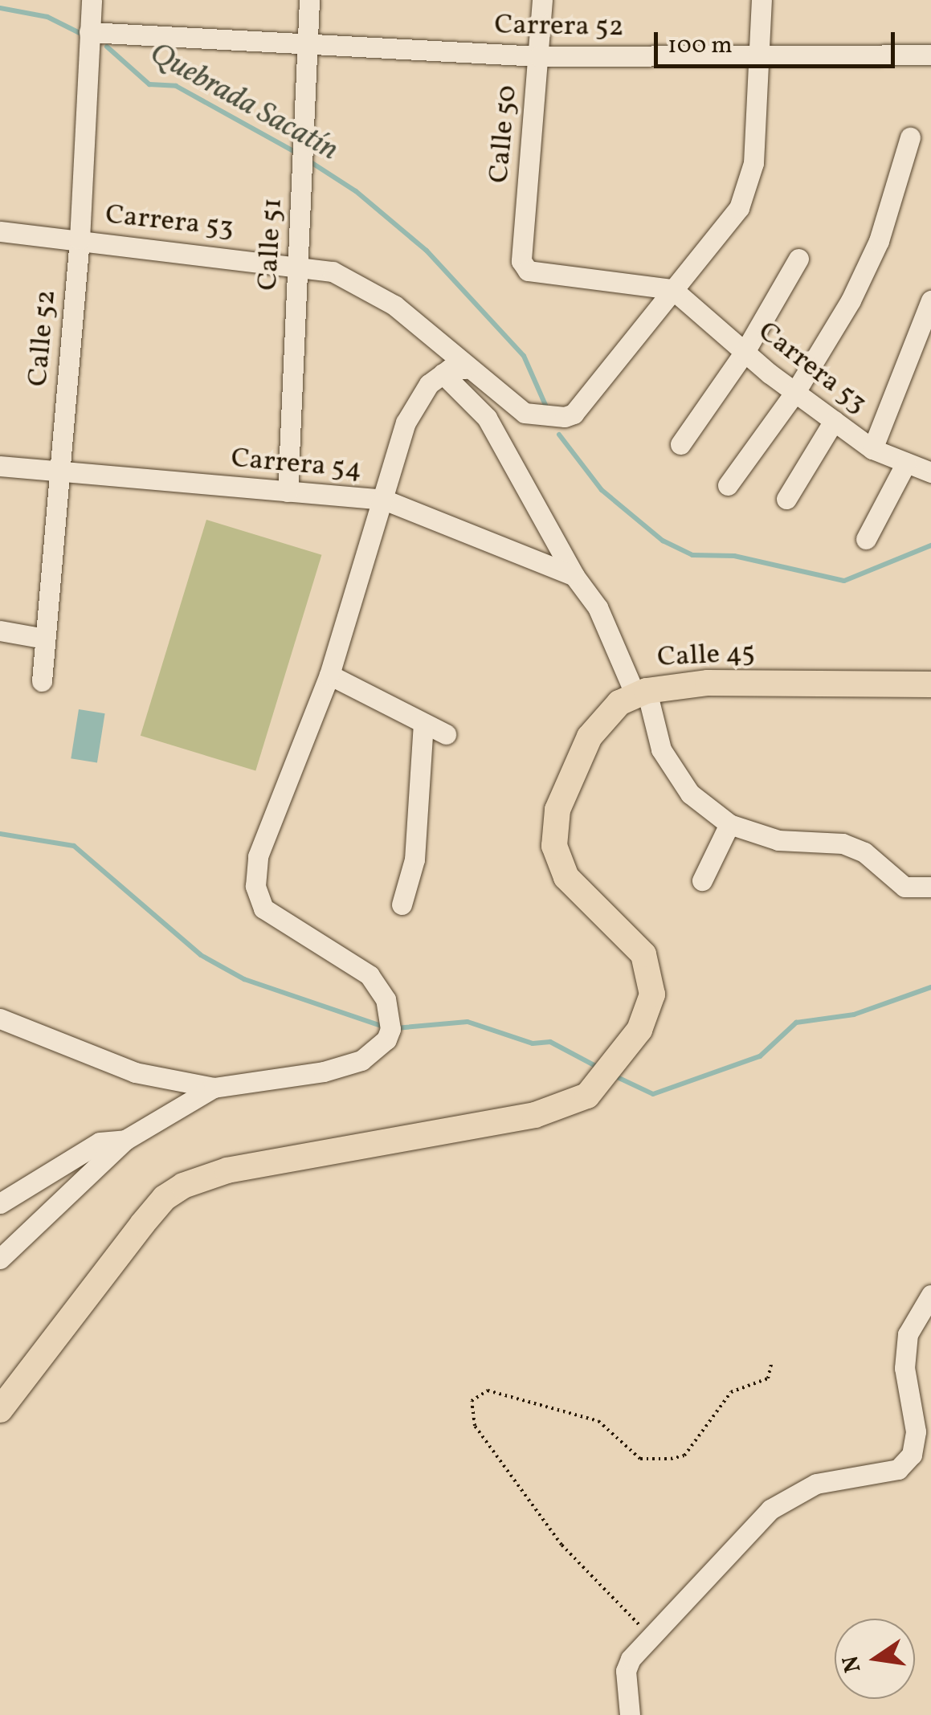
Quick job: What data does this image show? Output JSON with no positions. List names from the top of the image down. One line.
{"streets":{"main road":["Calle 45"],"street":["Carrera 52","Calle 50","Carrera 53","Calle 51","Calle 52","Carrera 54"]},"crossings":[["Carrera 52","Calle 50"],["Carrera 52","Calle 51"],["Carrera 52","Calle 52"],["Calle 50","Carrera 53"],["Carrera 53","Calle 51"],["Carrera 53","Calle 52"],["Calle 51","Carrera 54"],["Calle 52","Carrera 54"]],"water":["Quebrada Sacatín"],"scale_bar":"100 m","north":"left"}
